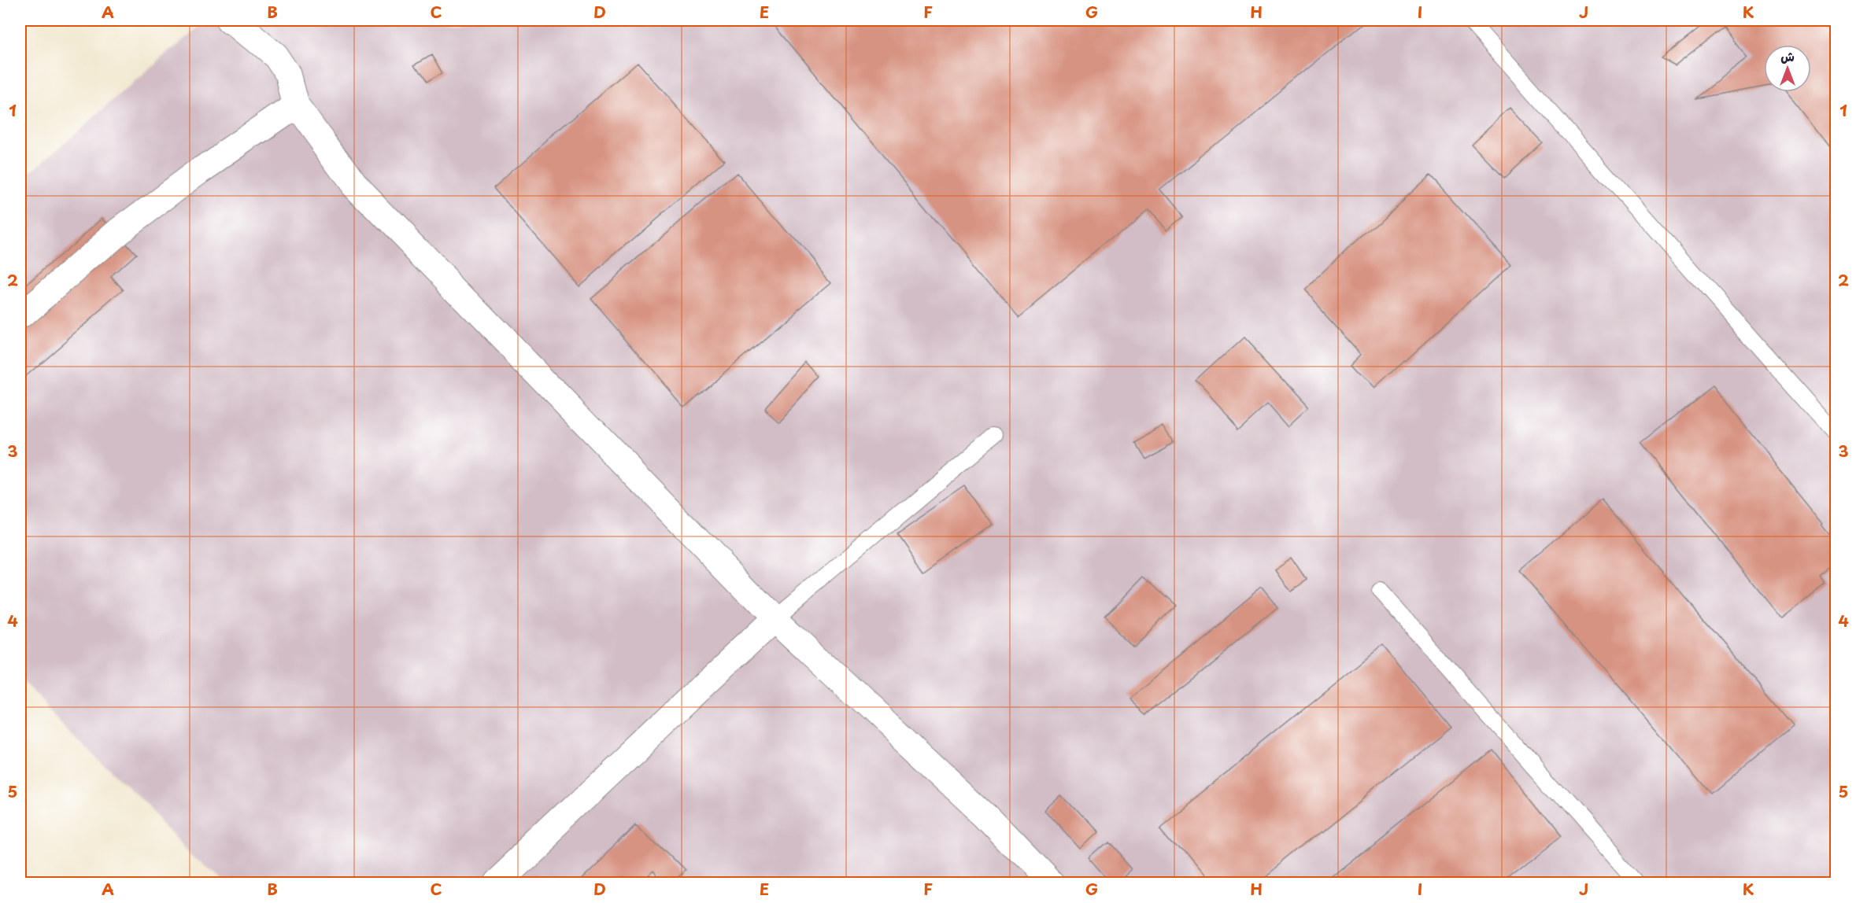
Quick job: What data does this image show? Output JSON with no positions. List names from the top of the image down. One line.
{"north":"top","grid":{"columns":["A","B","C","D","E","F","G","H","I","J","K"],"rows":["1","2","3","4","5"]}}
